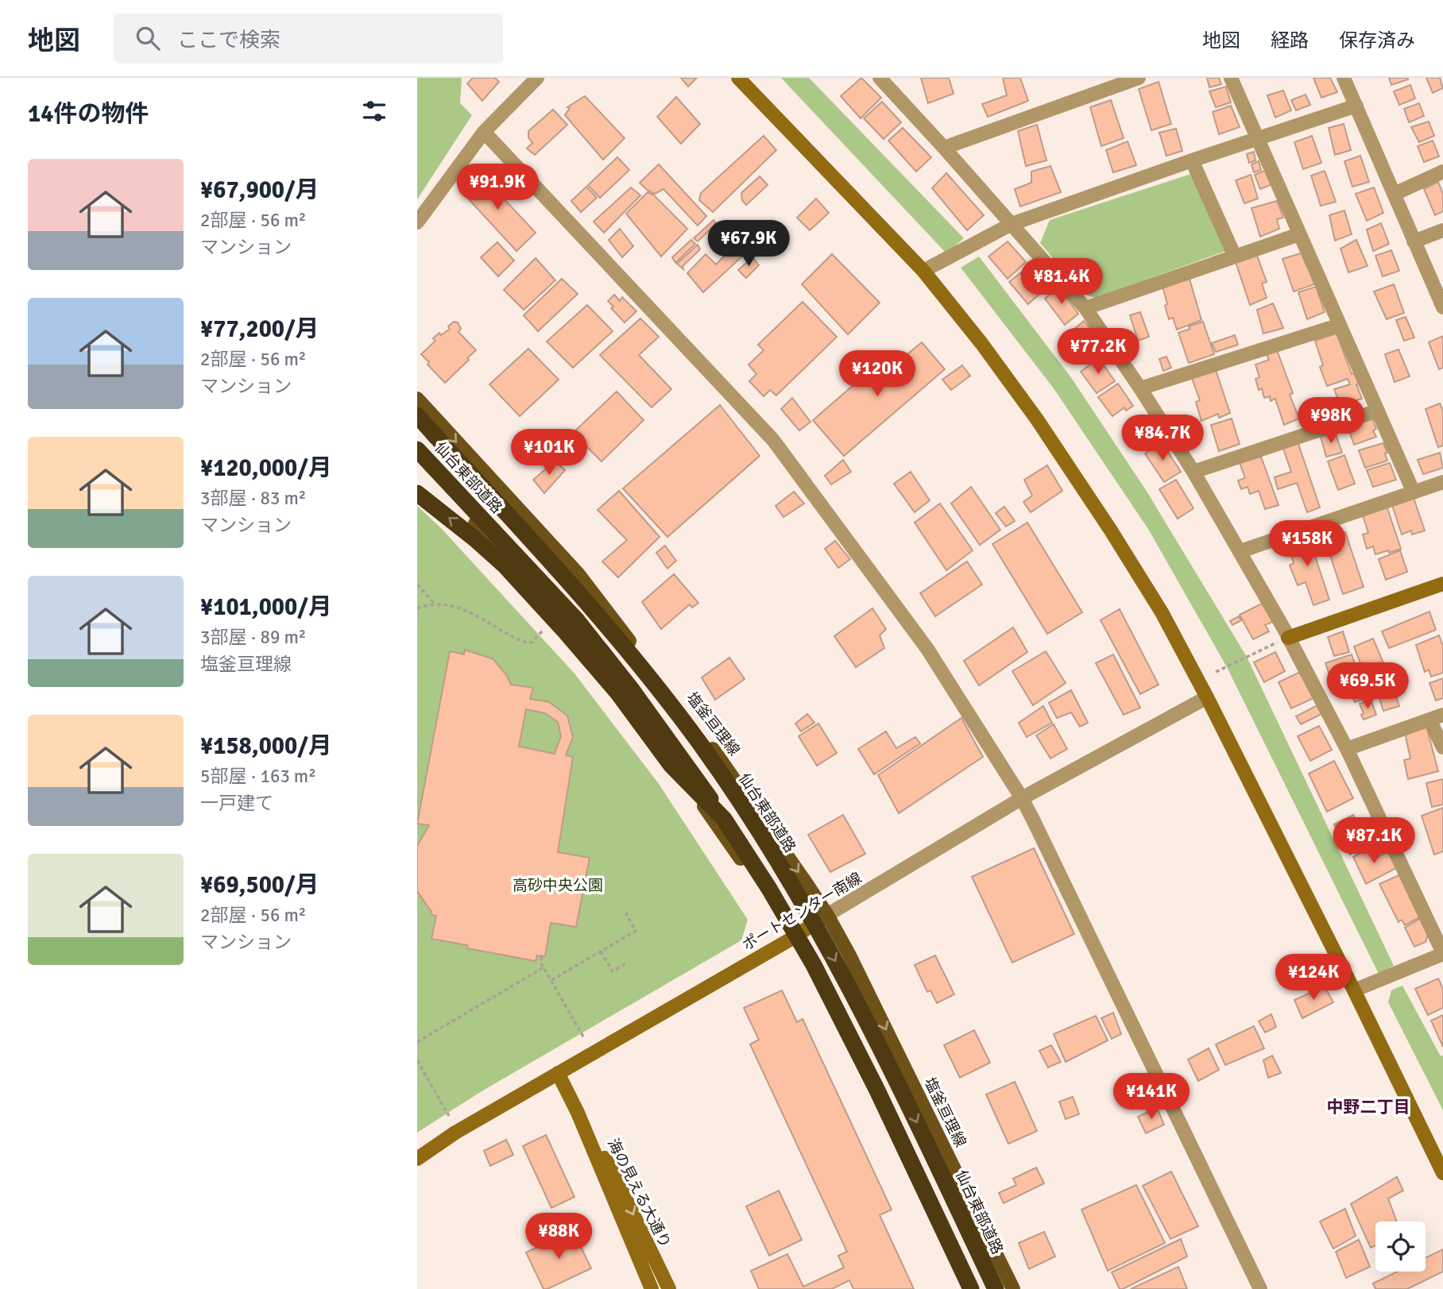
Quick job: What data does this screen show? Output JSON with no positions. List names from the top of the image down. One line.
{"streets":{"highway":["仙台東部道路"],"main road":["塩釜亘理線"],"street":["ポートセンター南線","海の見える大通り"]},"crossings":[["塩釜亘理線","ポートセンター南線"]],"districts":["中野二丁目"],"parks":["高砂中央公園"],"page":{"header":"地図","search":"ここで検索","nav":["地図","経路","保存済み"],"heading":"14件の物件","list":[{"name":"¥67,900/月","note":"2部屋 · 56 m² · マンション"},{"name":"¥77,200/月","note":"2部屋 · 56 m² · マンション"},{"name":"¥120,000/月","note":"3部屋 · 83 m² · マンション"},{"name":"¥101,000/月","note":"3部屋 · 89 m² · 塩釜亘理線"},{"name":"¥158,000/月","note":"5部屋 · 163 m² · 一戸建て"},{"name":"¥69,500/月","note":"2部屋 · 56 m² · マンション"}],"price":["¥91.9K","¥67.9K","¥81.4K","¥77.2K","¥120K","¥98K","¥84.7K","¥101K","¥158K","¥69.5K","¥87.1K","¥124K","¥141K","¥88K"]}}
